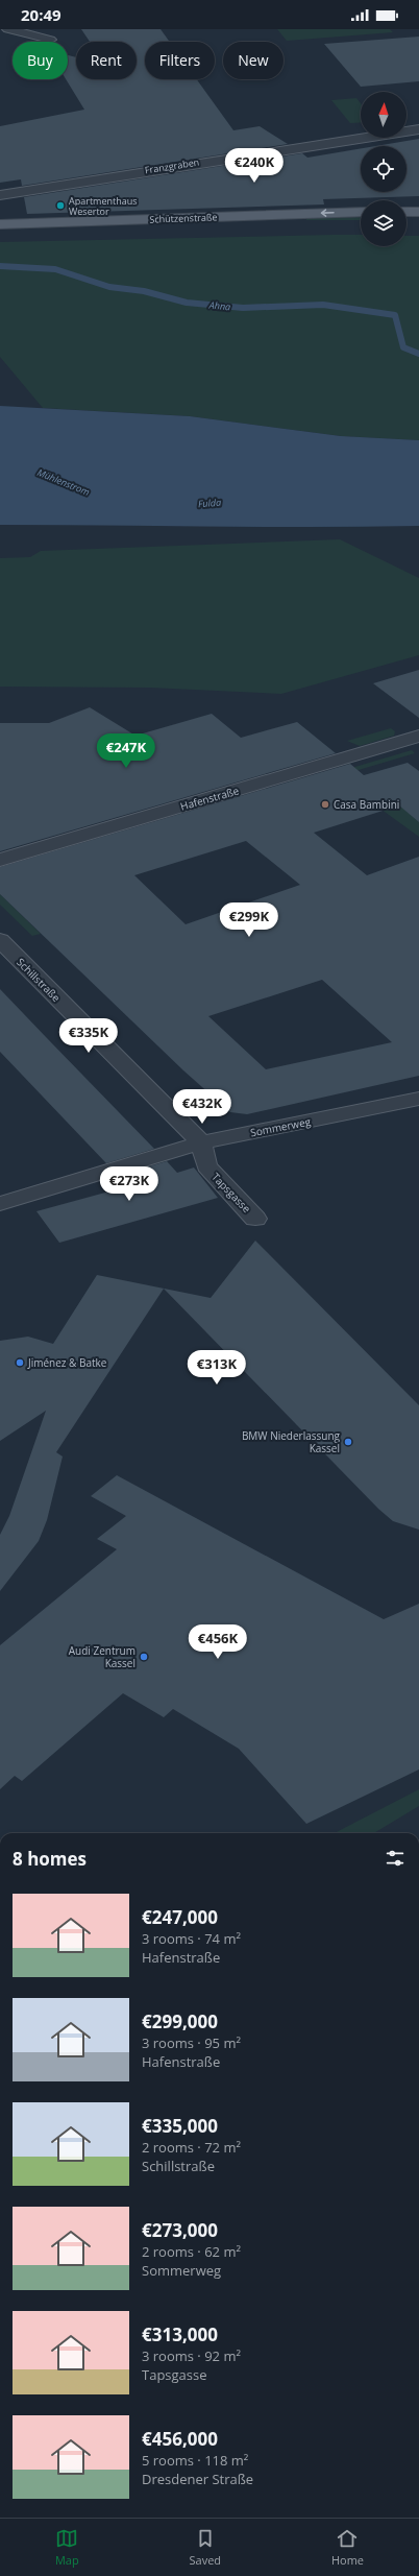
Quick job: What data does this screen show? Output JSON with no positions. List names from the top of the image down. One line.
{"streets":{"main road":["Schützenstraße"],"street":["Franzgraben","Hafenstraße","Schillstraße","Sommerweg","Tapsgasse"]},"crossings":[["Schillstraße","Sommerweg"],["Schillstraße","Tapsgasse"],["Sommerweg","Tapsgasse"]],"water":["Ahna","Mühlenstrom","Fulda"],"places":["Apartmenthaus Wesertor","Casa Bambini","Jiménez & Batke","BMW Niederlassung Kassel","Audi Zentrum Kassel"],"north":"top","page":{"status":"20:49","chip":["Buy","Rent","Filters","New"],"price":["€240K","€247K","€299K","€335K","€432K","€273K","€313K","€456K"],"heading":"8 homes","list":[{"name":"€247,000","note":"3 rooms · 74 m² · Hafenstraße"},{"name":"€299,000","note":"3 rooms · 95 m² · Hafenstraße"},{"name":"€335,000","note":"2 rooms · 72 m² · Schillstraße"},{"name":"€273,000","note":"2 rooms · 62 m² · Sommerweg"},{"name":"€313,000","note":"3 rooms · 92 m² · Tapsgasse"},{"name":"€456,000","note":"5 rooms · 118 m² · Dresdener Straße"}],"tabs":["Map","Saved","Home"]}}
